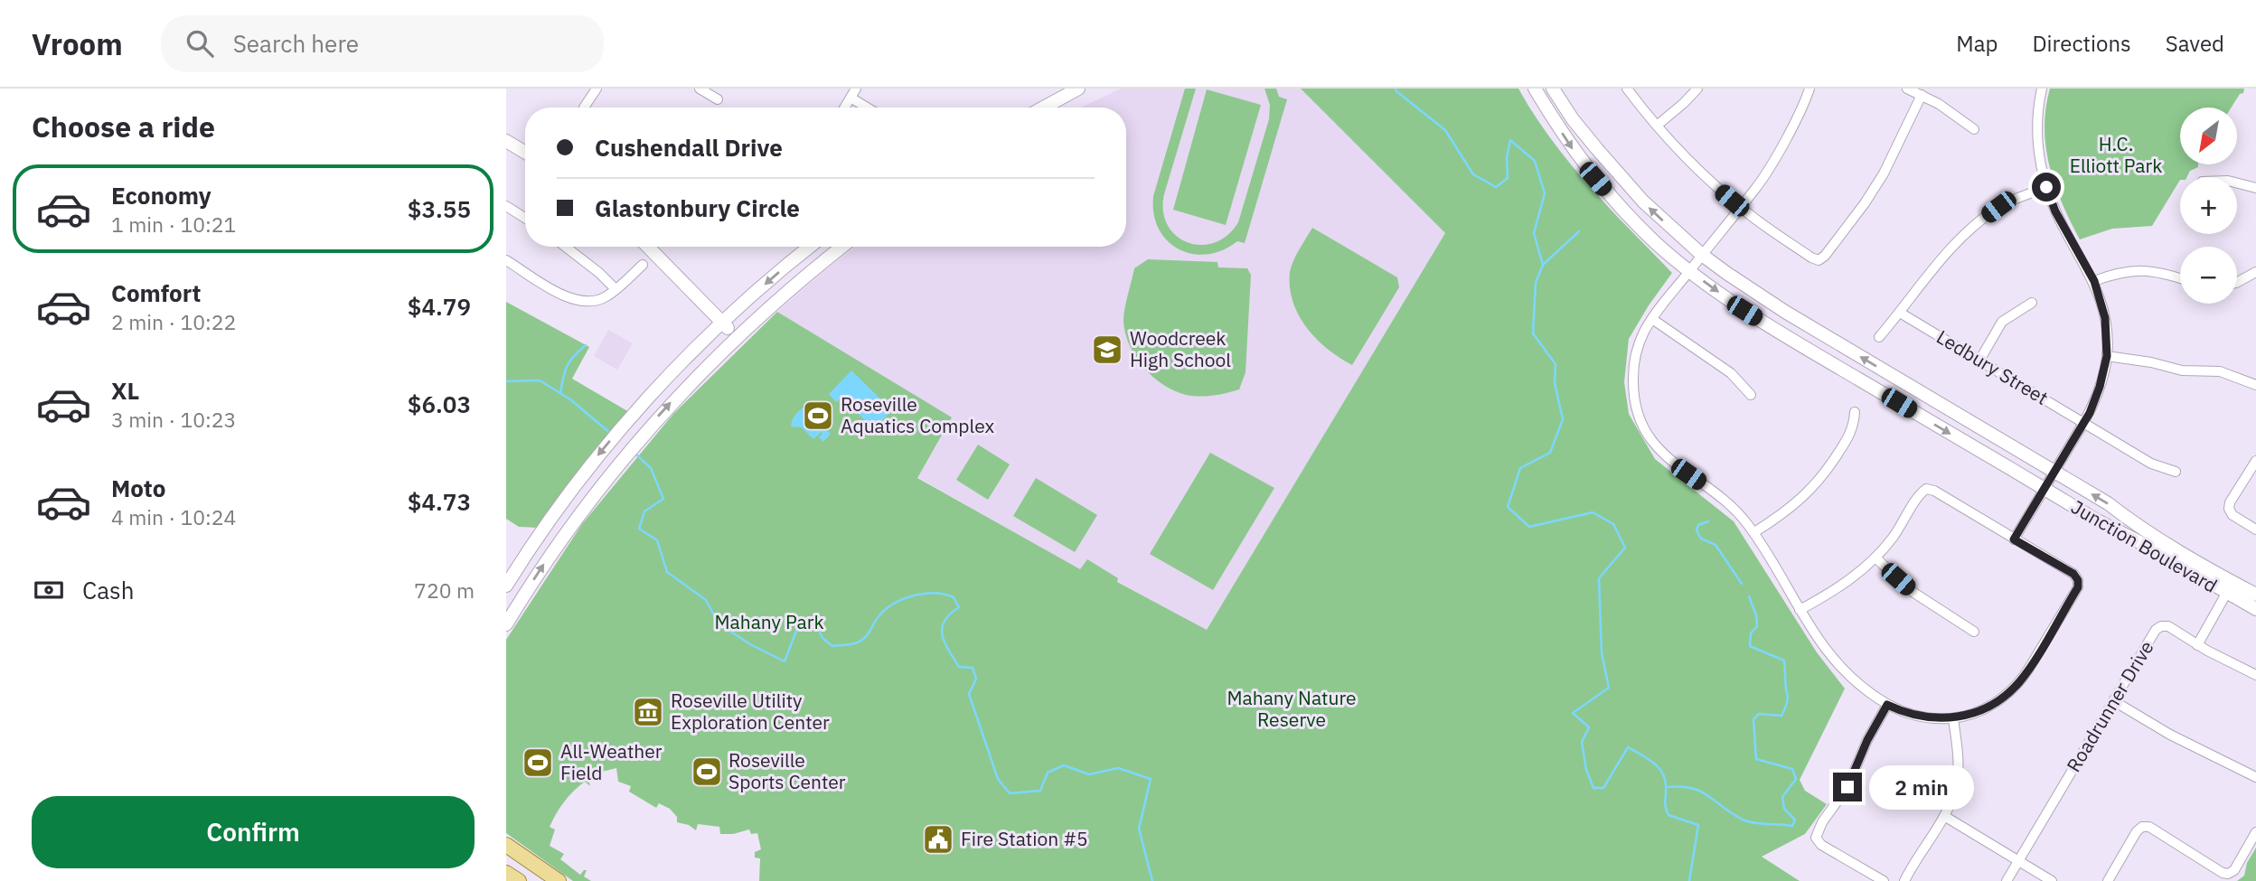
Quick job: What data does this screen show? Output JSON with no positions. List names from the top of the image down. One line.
{"streets":{"main road":["Junction Boulevard"],"street":["Ledbury Street","Roadrunner Drive"]},"parks":["H.C. Elliott Park","Mahany Park","Mahany Nature Reserve"],"places":{"school or university":["Woodcreek High School"],"sports":["Roseville Aquatics Complex","All-Weather Field","Roseville Sports Center"],"museum":["Roseville Utility Exploration Center"],"public building":["Fire Station #5"]},"north":"bottom left","page":{"header":"Vroom","search":"Search here","nav":["Map","Directions","Saved"],"heading":"Choose a ride","map_buttons":["+","−"],"banner":["Cushendall Drive","Glastonbury Circle"],"list":[{"name":"Economy","note":"1 min · 10:21","value":"$3.55"},{"name":"Comfort","note":"2 min · 10:22","value":"$4.79"},{"name":"XL","note":"3 min · 10:23","value":"$6.03"},{"name":"Moto","note":"4 min · 10:24","value":"$4.73"}],"pay":["Cash","720 m"],"bubble":"2 min","buttons":"Confirm"}}
